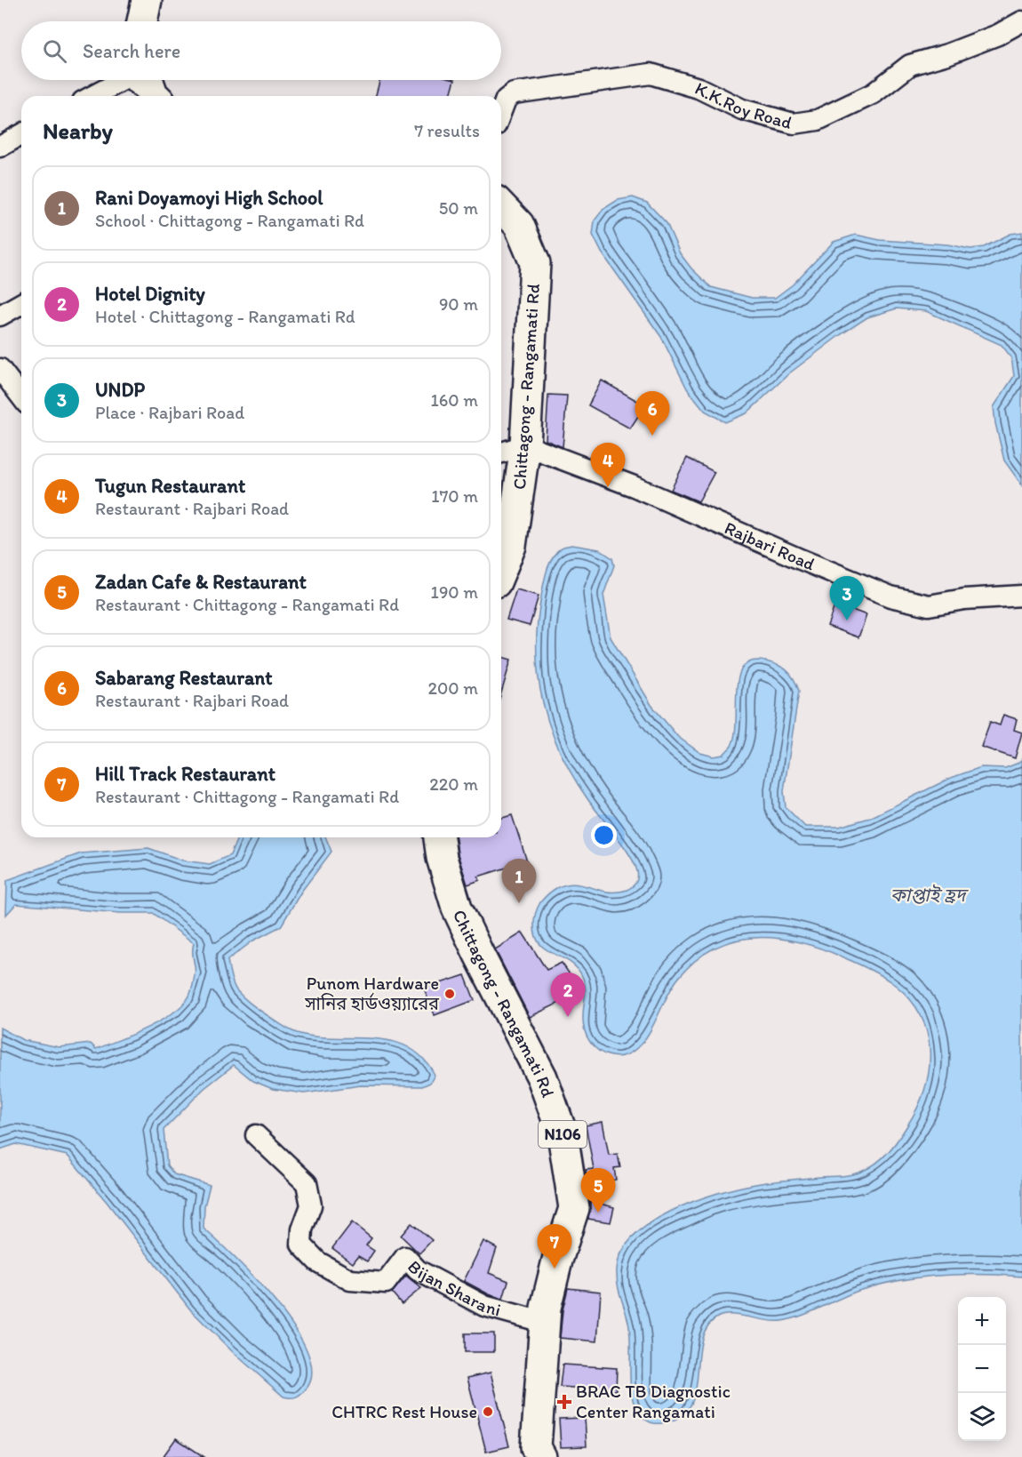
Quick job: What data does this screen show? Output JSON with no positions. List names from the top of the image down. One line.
{"streets":{"highway":["Chittagong - Rangamati Rd","N106"],"street":["K.K.Roy Road","Rajbari Road","Bijan Sharani"]},"crossings":[["Chittagong - Rangamati Rd","Rajbari Road"],["Chittagong - Rangamati Rd","Bijan Sharani"]],"water":["কাপ্তাই হ্রদ"],"places":{"other":["Punom Hardware সানির হার্ডওয়্যারের","CHTRC Rest House"],"health":["BRAC TB Diagnostic Center Rangamati"]},"page":{"search":"Search here","heading":["Nearby","7 results"],"list":[{"mark":"1","name":"Rani Doyamoyi High School","note":"School · Chittagong - Rangamati Rd","value":"50 m"},{"mark":"2","name":"Hotel Dignity","note":"Hotel · Chittagong - Rangamati Rd","value":"90 m"},{"mark":"3","name":"UNDP","note":"Place · Rajbari Road","value":"160 m"},{"mark":"4","name":"Tugun Restaurant","note":"Restaurant · Rajbari Road","value":"170 m"},{"mark":"5","name":"Zadan Cafe & Restaurant","note":"Restaurant · Chittagong - Rangamati Rd","value":"190 m"},{"mark":"6","name":"Sabarang Restaurant","note":"Restaurant · Rajbari Road","value":"200 m"},{"mark":"7","name":"Hill Track Restaurant","note":"Restaurant · Chittagong - Rangamati Rd","value":"220 m"}],"pins":["6","4","3","1","2","5","7"],"map_buttons":["+","−"]}}
